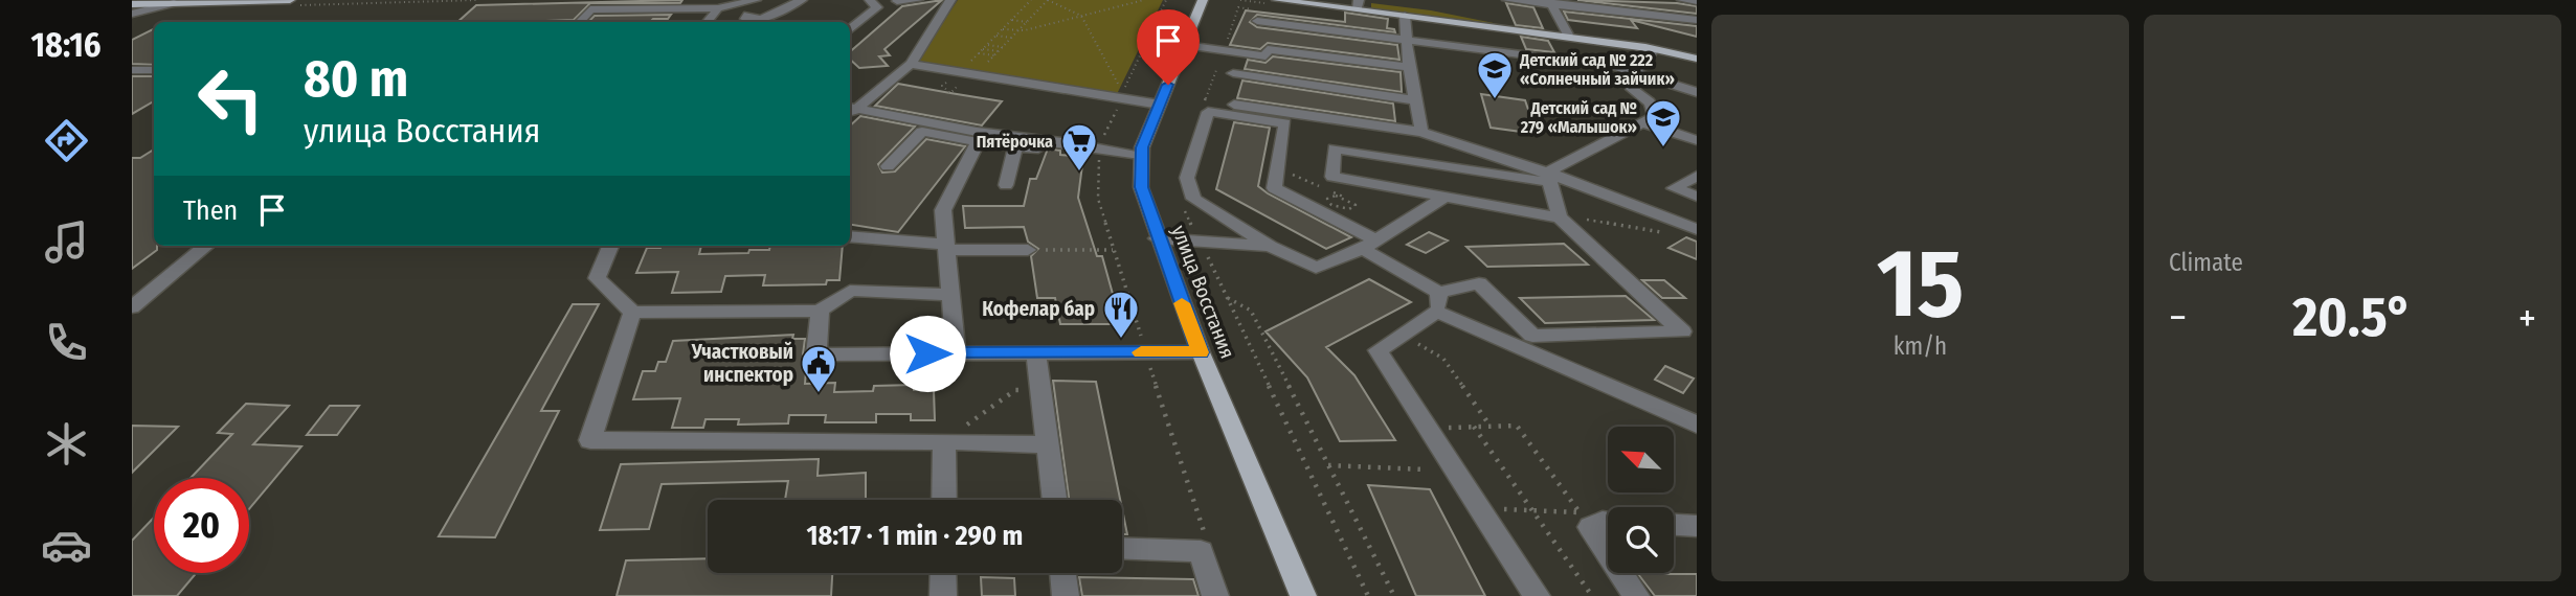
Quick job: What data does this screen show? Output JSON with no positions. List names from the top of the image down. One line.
{"streets":{"main road":["улица Восстания"]},"places":{"school or university":["Детский сад № 222 «Солнечный зайчик»","Детский сад № 279 «Малышок»"],"supermarket":["Пятёрочка"],"restaurant":["Кофелар бар"],"public building":["Участковый инспектор"]},"north":"top left","page":{"tabs":"18:16","tile":[["15","km/h"],"Climate"],"turn":["80 m","улица Восстания"],"then":"Then","heat":["−","20.5°","+"],"limit":"20","trip":"18:17 · 1 min · 290 m"}}
